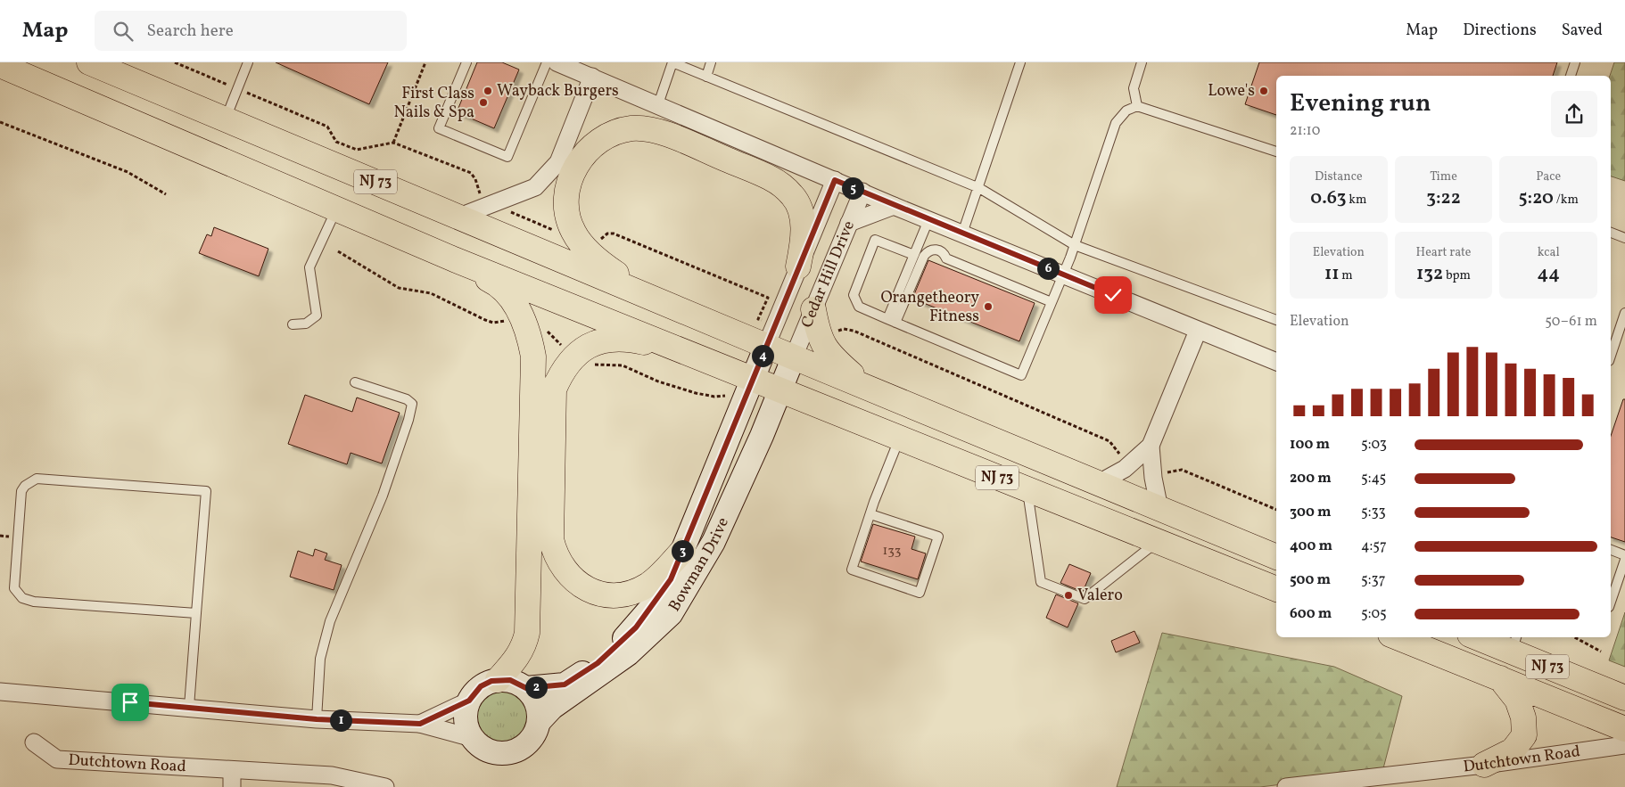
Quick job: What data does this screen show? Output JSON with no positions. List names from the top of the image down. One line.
{"streets":{"highway":["NJ 73"],"street":["Cedar Hill Drive","Bowman Drive","Dutchtown Road"]},"crossings":[["NJ 73","Cedar Hill Drive"],["NJ 73","Bowman Drive"],["Cedar Hill Drive","Bowman Drive"]],"places":["Wayback Burgers","Lowe's","First Class Nails & Spa","Orangetheory Fitness","Valero"],"house_numbers":["133"],"page":{"header":"Map","search":"Search here","nav":["Map","Directions","Saved"],"heading":["Evening run","21:10"],"stats":[["Distance","0.63 km"],["Time","3:22"],["Pace","5:20 /km"],["Elevation","11 m"],["Heart rate","132 bpm"],["kcal","44"]],"pins":["5","6","4","3","2","1"],"chart":["Elevation","50–61 m"],"list":[{"name":"100 m","note":"5:03"},{"name":"200 m","note":"5:45"},{"name":"300 m","note":"5:33"},{"name":"400 m","note":"4:57"},{"name":"500 m","note":"5:37"},{"name":"600 m","note":"5:05"}]}}
